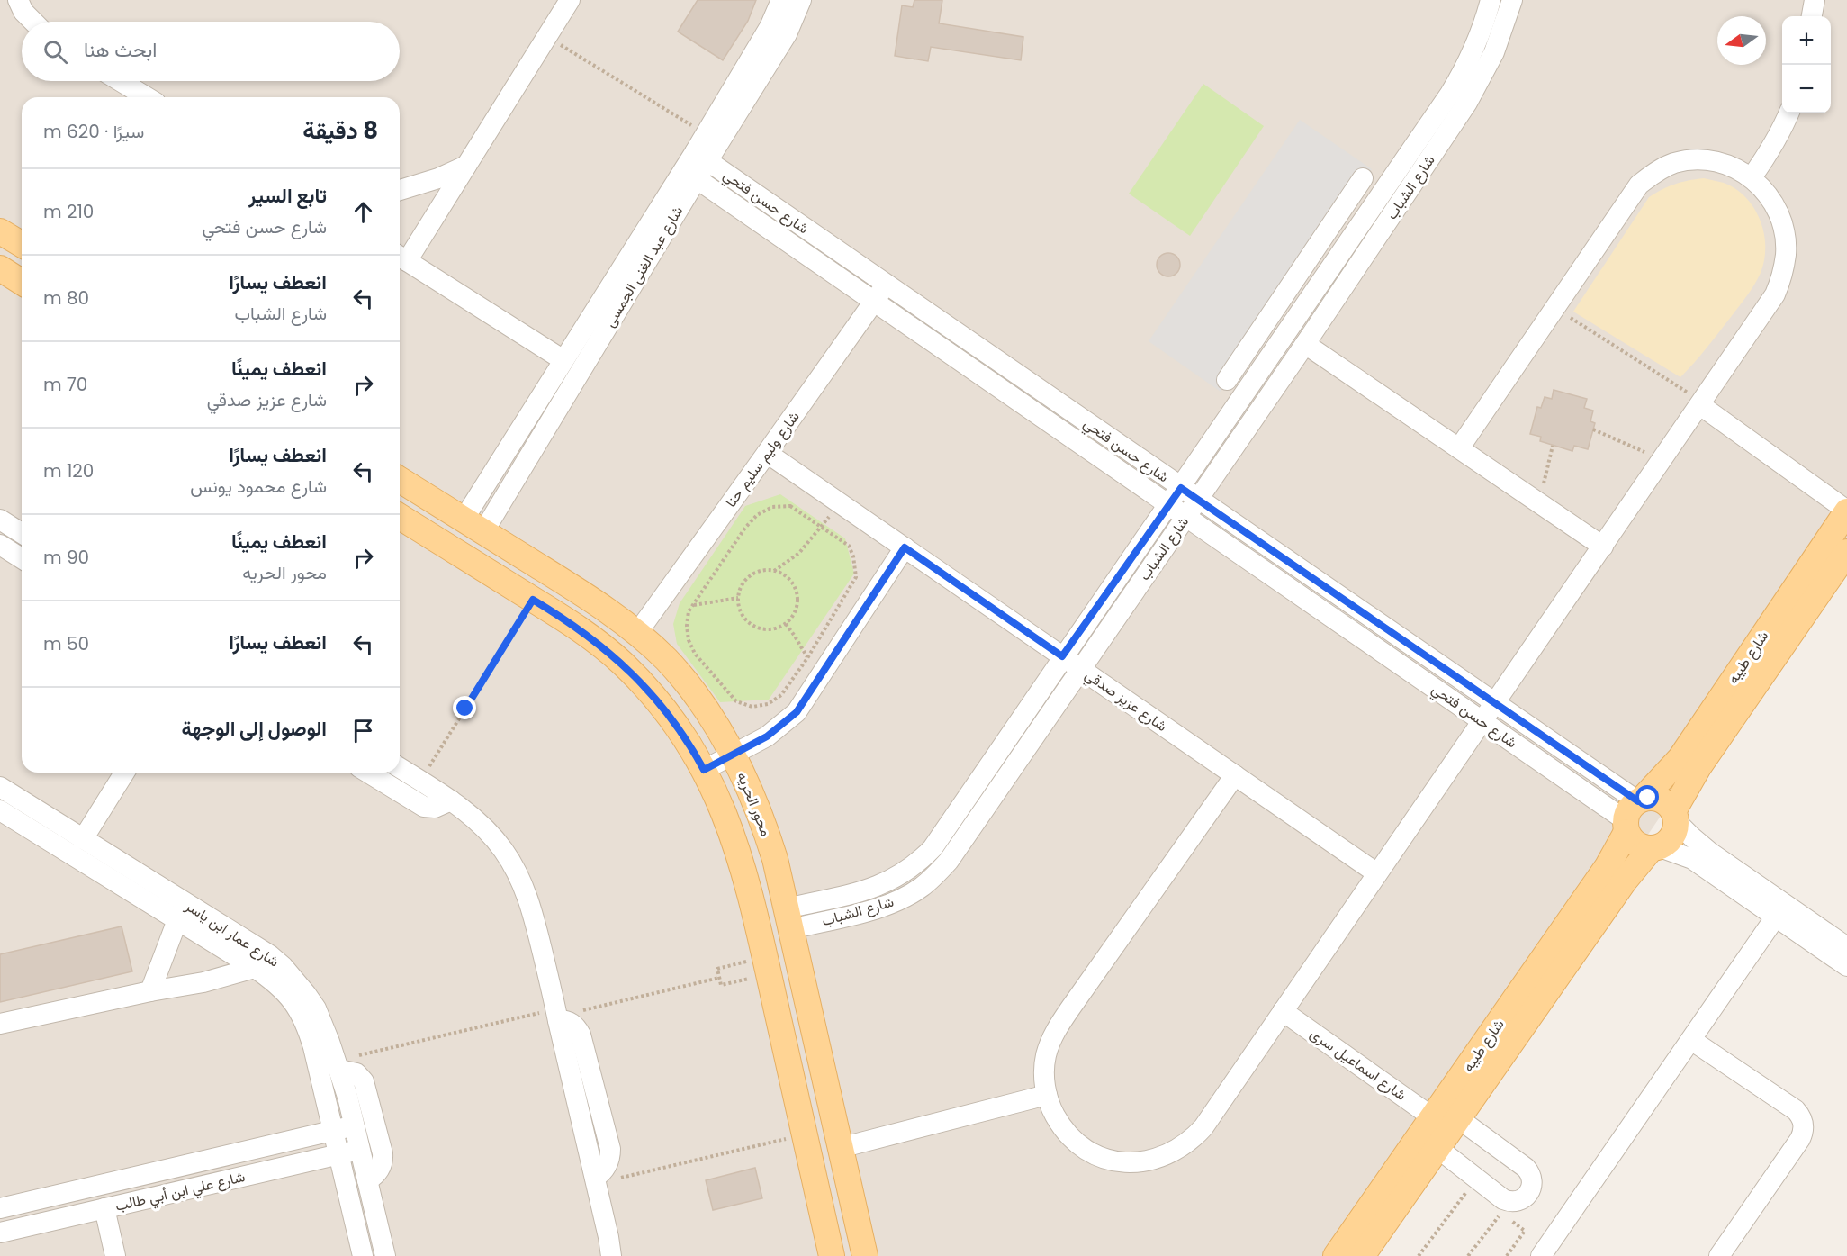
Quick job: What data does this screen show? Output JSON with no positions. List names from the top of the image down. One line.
{"streets":{"main road":["شارع طيبه","محور الحريه"],"street":["شارع الشباب","شارع حسن فتحي","شارع عبد الغنى الجمسى","شارع وليم سليم حنا","شارع عزيز صدقي","شارع عمار ابن ياسر","شارع اسماعيل سرى","شارع علي ابن أبي طالب"]},"crossings":[["شارع الشباب","شارع حسن فتحي"],["شارع الشباب","شارع عزيز صدقي"],["شارع الشباب","محور الحريه"],["شارع حسن فتحي","شارع عبد الغنى الجمسى"],["شارع حسن فتحي","شارع وليم سليم حنا"],["شارع حسن فتحي","شارع طيبه"],["شارع عبد الغنى الجمسى","محور الحريه"],["شارع وليم سليم حنا","شارع عزيز صدقي"],["شارع وليم سليم حنا","محور الحريه"],["شارع طيبه","شارع اسماعيل سرى"],["شارع عمار ابن ياسر","شارع علي ابن أبي طالب"]],"north":"left","page":{"map_buttons":["+","−"],"search":"ابحث هنا","heading":["8 دقيقة","سيرًا · 620 m"],"list":[["تابع السير","شارع حسن فتحي","210 m"],["انعطف يسارًا","شارع الشباب","80 m"],["انعطف يمينًا","شارع عزيز صدقي","70 m"],["انعطف يسارًا","شارع محمود يونس","120 m"],["انعطف يمينًا","محور الحريه","90 m"],["انعطف يسارًا","50 m"],"الوصول إلى الوجهة"]}}
